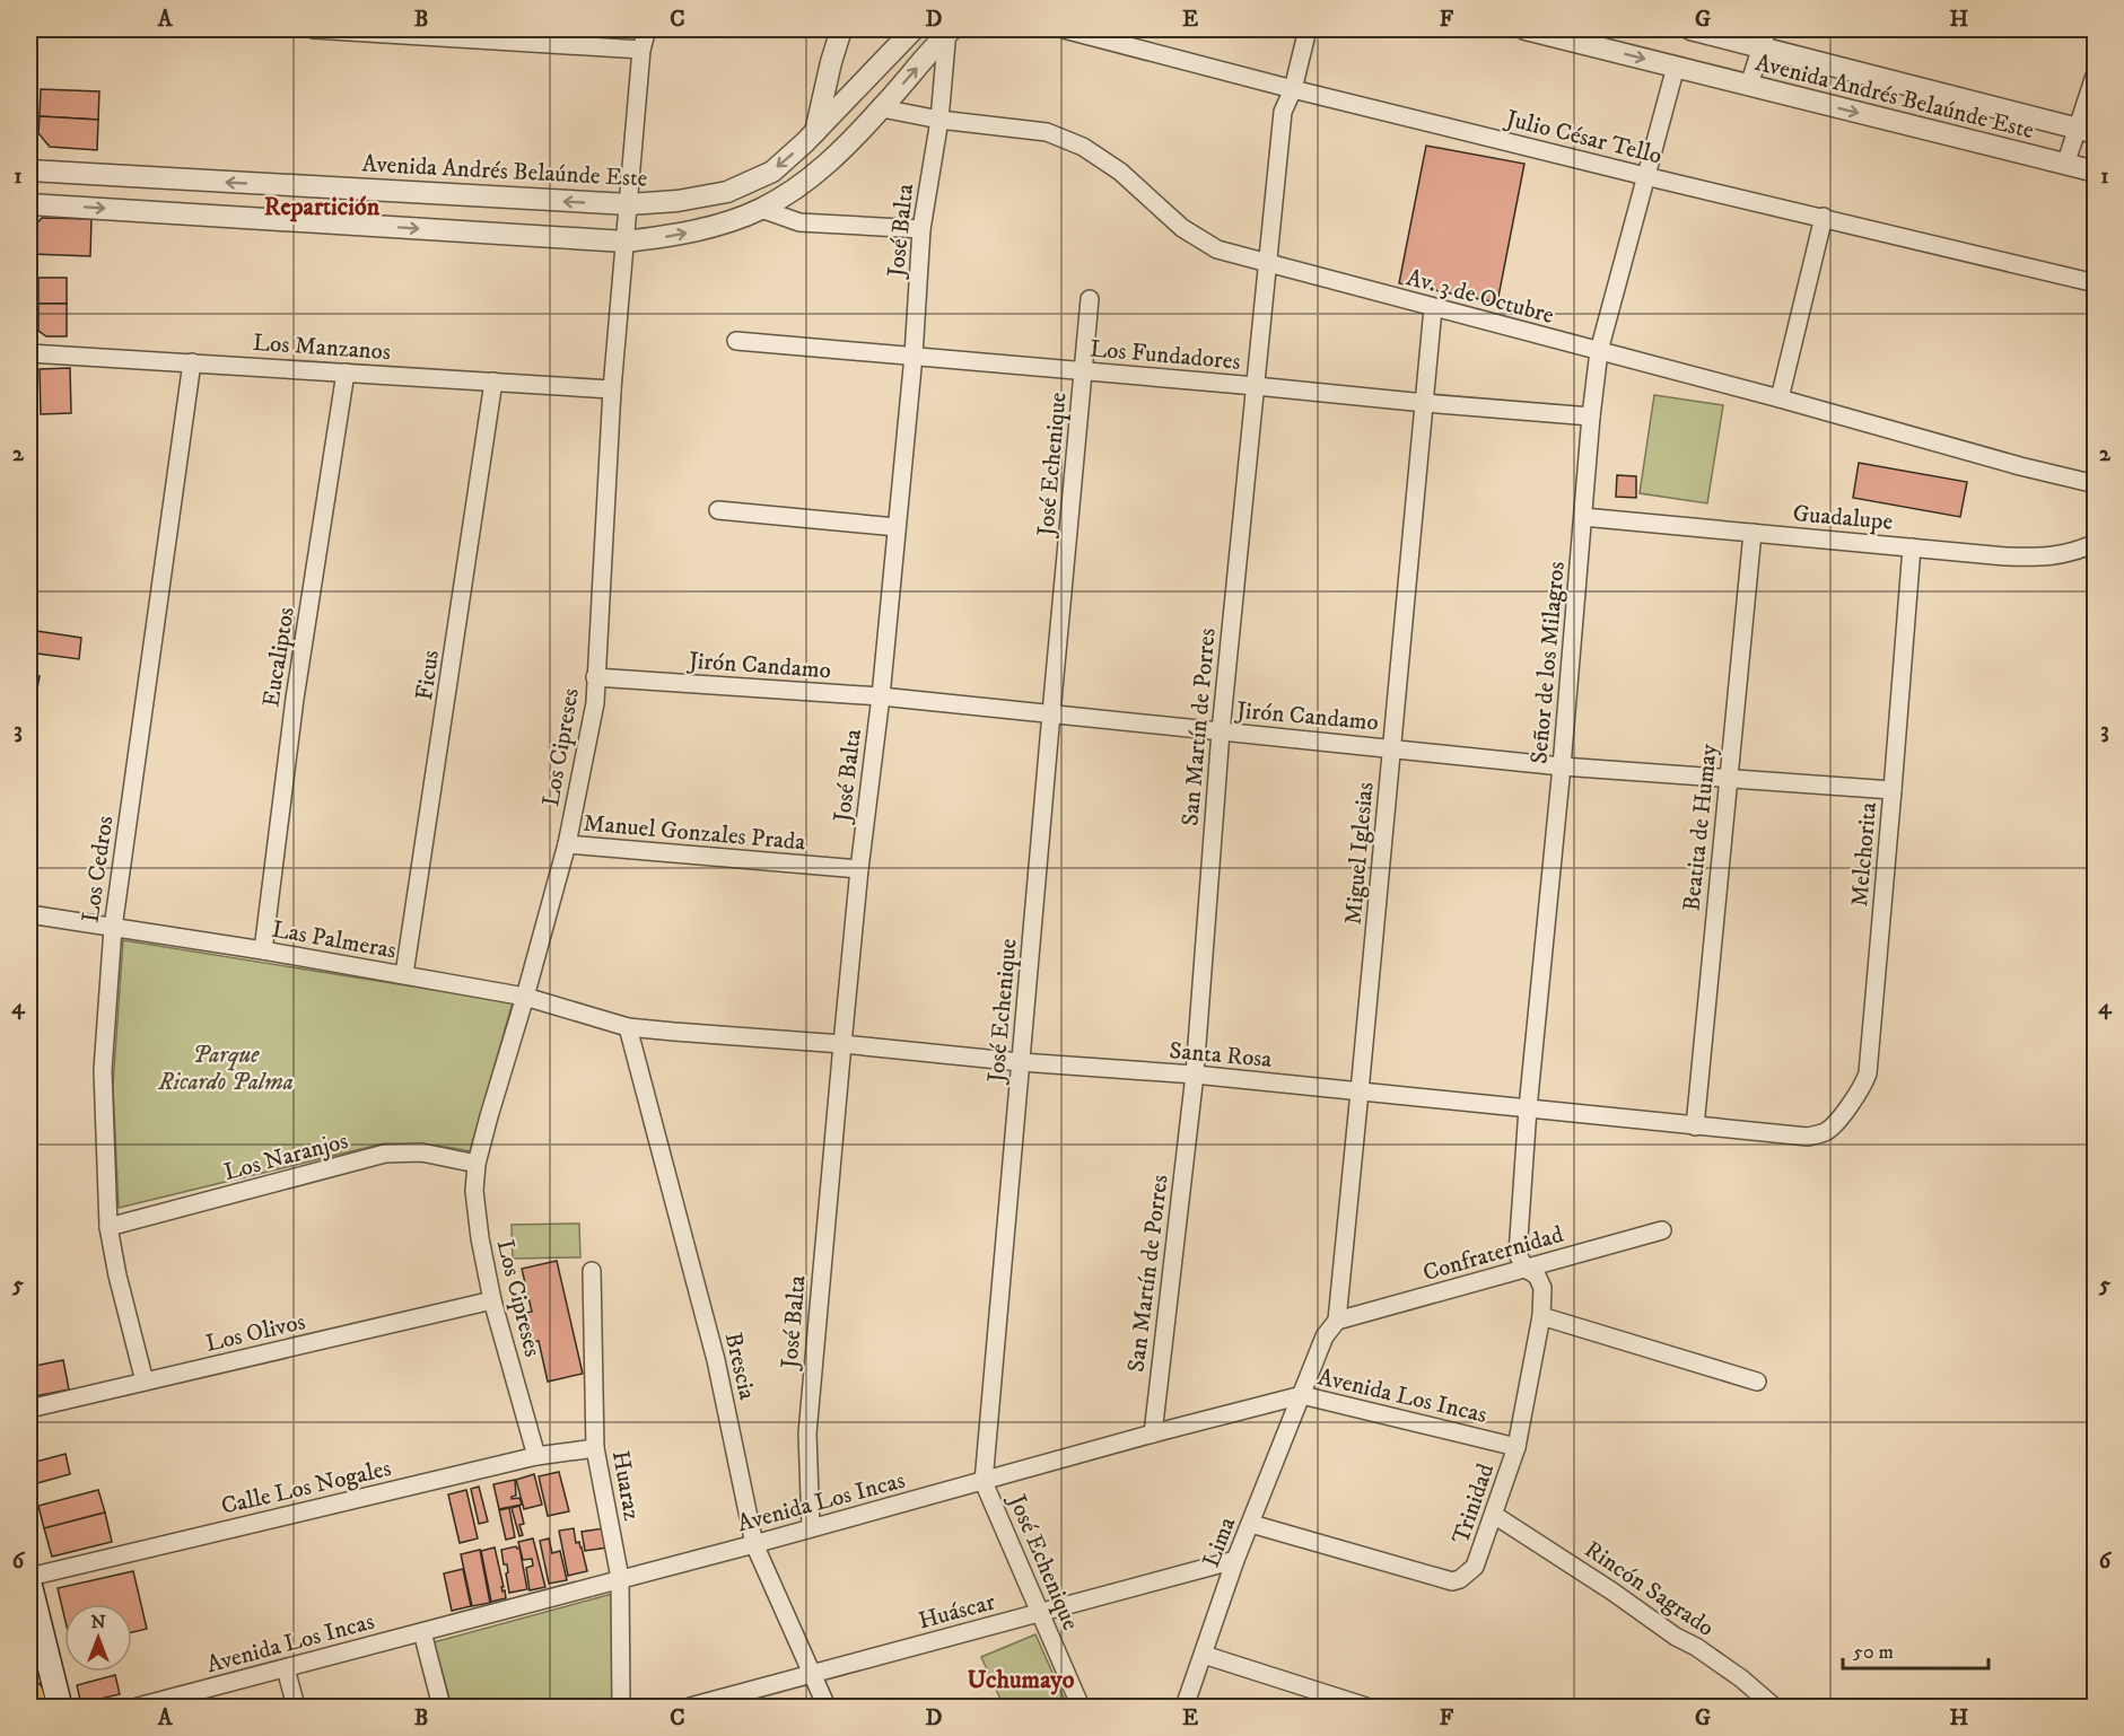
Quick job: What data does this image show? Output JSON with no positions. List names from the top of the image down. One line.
{"streets":{"street":["Avenida Andrés Belaúnde Este","Julio César Tello","José Balta","Av. 3 de Octubre","Los Manzanos","Los Fundadores","José Echenique","Guadalupe","Eucaliptos","Señor de los Milagros","Jirón Candamo","Ficus","San Martín de Porres","Los Cipreses","Beatita de Humay","Manuel Gonzales Prada","Miguel Iglesias","Melchorita","Los Cedros","Las Palmeras","Santa Rosa","Los Naranjos","Confraternidad","Los Olivos","Brescia","Avenida Los Incas","Huaraz","Calle Los Nogales","Trinidad","Lima","Rincón Sagrado","Huáscar"]},"crossings":[["Avenida Andrés Belaúnde Este","Señor de los Milagros"],["Avenida Andrés Belaúnde Este","Los Cipreses"],["Julio César Tello","Señor de los Milagros"],["Julio César Tello","San Martín de Porres"],["José Balta","Av. 3 de Octubre"],["José Balta","Los Fundadores"],["José Balta","Jirón Candamo"],["José Balta","Manuel Gonzales Prada"],["José Balta","Santa Rosa"],["José Balta","Avenida Los Incas"],["Av. 3 de Octubre","Señor de los Milagros"],["Av. 3 de Octubre","San Martín de Porres"],["Av. 3 de Octubre","Miguel Iglesias"],["Los Manzanos","Eucaliptos"],["Los Manzanos","Ficus"],["Los Manzanos","Los Cipreses"],["Los Manzanos","Los Cedros"],["Los Fundadores","José Echenique"],["Los Fundadores","Señor de los Milagros"],["Los Fundadores","San Martín de Porres"],["Los Fundadores","Miguel Iglesias"],["José Echenique","Jirón Candamo"],["José Echenique","Santa Rosa"],["José Echenique","Avenida Los Incas"],["José Echenique","Huáscar"],["Guadalupe","Señor de los Milagros"],["Guadalupe","Beatita de Humay"],["Guadalupe","Melchorita"],["Eucaliptos","Las Palmeras"],["Señor de los Milagros","Jirón Candamo"],["Señor de los Milagros","Santa Rosa"],["Señor de los Milagros","Confraternidad"],["Señor de los Milagros","Trinidad"],["Jirón Candamo","San Martín de Porres"],["Jirón Candamo","Los Cipreses"],["Jirón Candamo","Beatita de Humay"],["Jirón Candamo","Miguel Iglesias"],["Jirón Candamo","Melchorita"],["Ficus","Las Palmeras"],["San Martín de Porres","Santa Rosa"],["San Martín de Porres","Avenida Los Incas"],["Los Cipreses","Manuel Gonzales Prada"],["Los Cipreses","Las Palmeras"],["Los Cipreses","Los Naranjos"],["Los Cipreses","Los Olivos"],["Los Cipreses","Calle Los Nogales"],["Beatita de Humay","Santa Rosa"],["Miguel Iglesias","Santa Rosa"],["Miguel Iglesias","Confraternidad"],["Miguel Iglesias","Avenida Los Incas"],["Miguel Iglesias","Lima"],["Melchorita","Santa Rosa"],["Los Cedros","Las Palmeras"],["Los Cedros","Los Naranjos"],["Los Cedros","Los Olivos"],["Las Palmeras","Santa Rosa"],["Las Palmeras","Brescia"],["Santa Rosa","Brescia"],["Confraternidad","Trinidad"],["Brescia","Avenida Los Incas"],["Brescia","Huáscar"],["Avenida Los Incas","Huaraz"],["Avenida Los Incas","Trinidad"],["Avenida Los Incas","Lima"],["Huaraz","Calle Los Nogales"],["Trinidad","Lima"],["Trinidad","Rincón Sagrado"],["Lima","Huáscar"]],"districts":["Repartición","Uchumayo"],"parks":["Parque Ricardo Palma"],"scale_bar":"50 m","north":"top","grid":{"columns":["A","B","C","D","E","F","G","H"],"rows":["1","2","3","4","5","6"]}}
